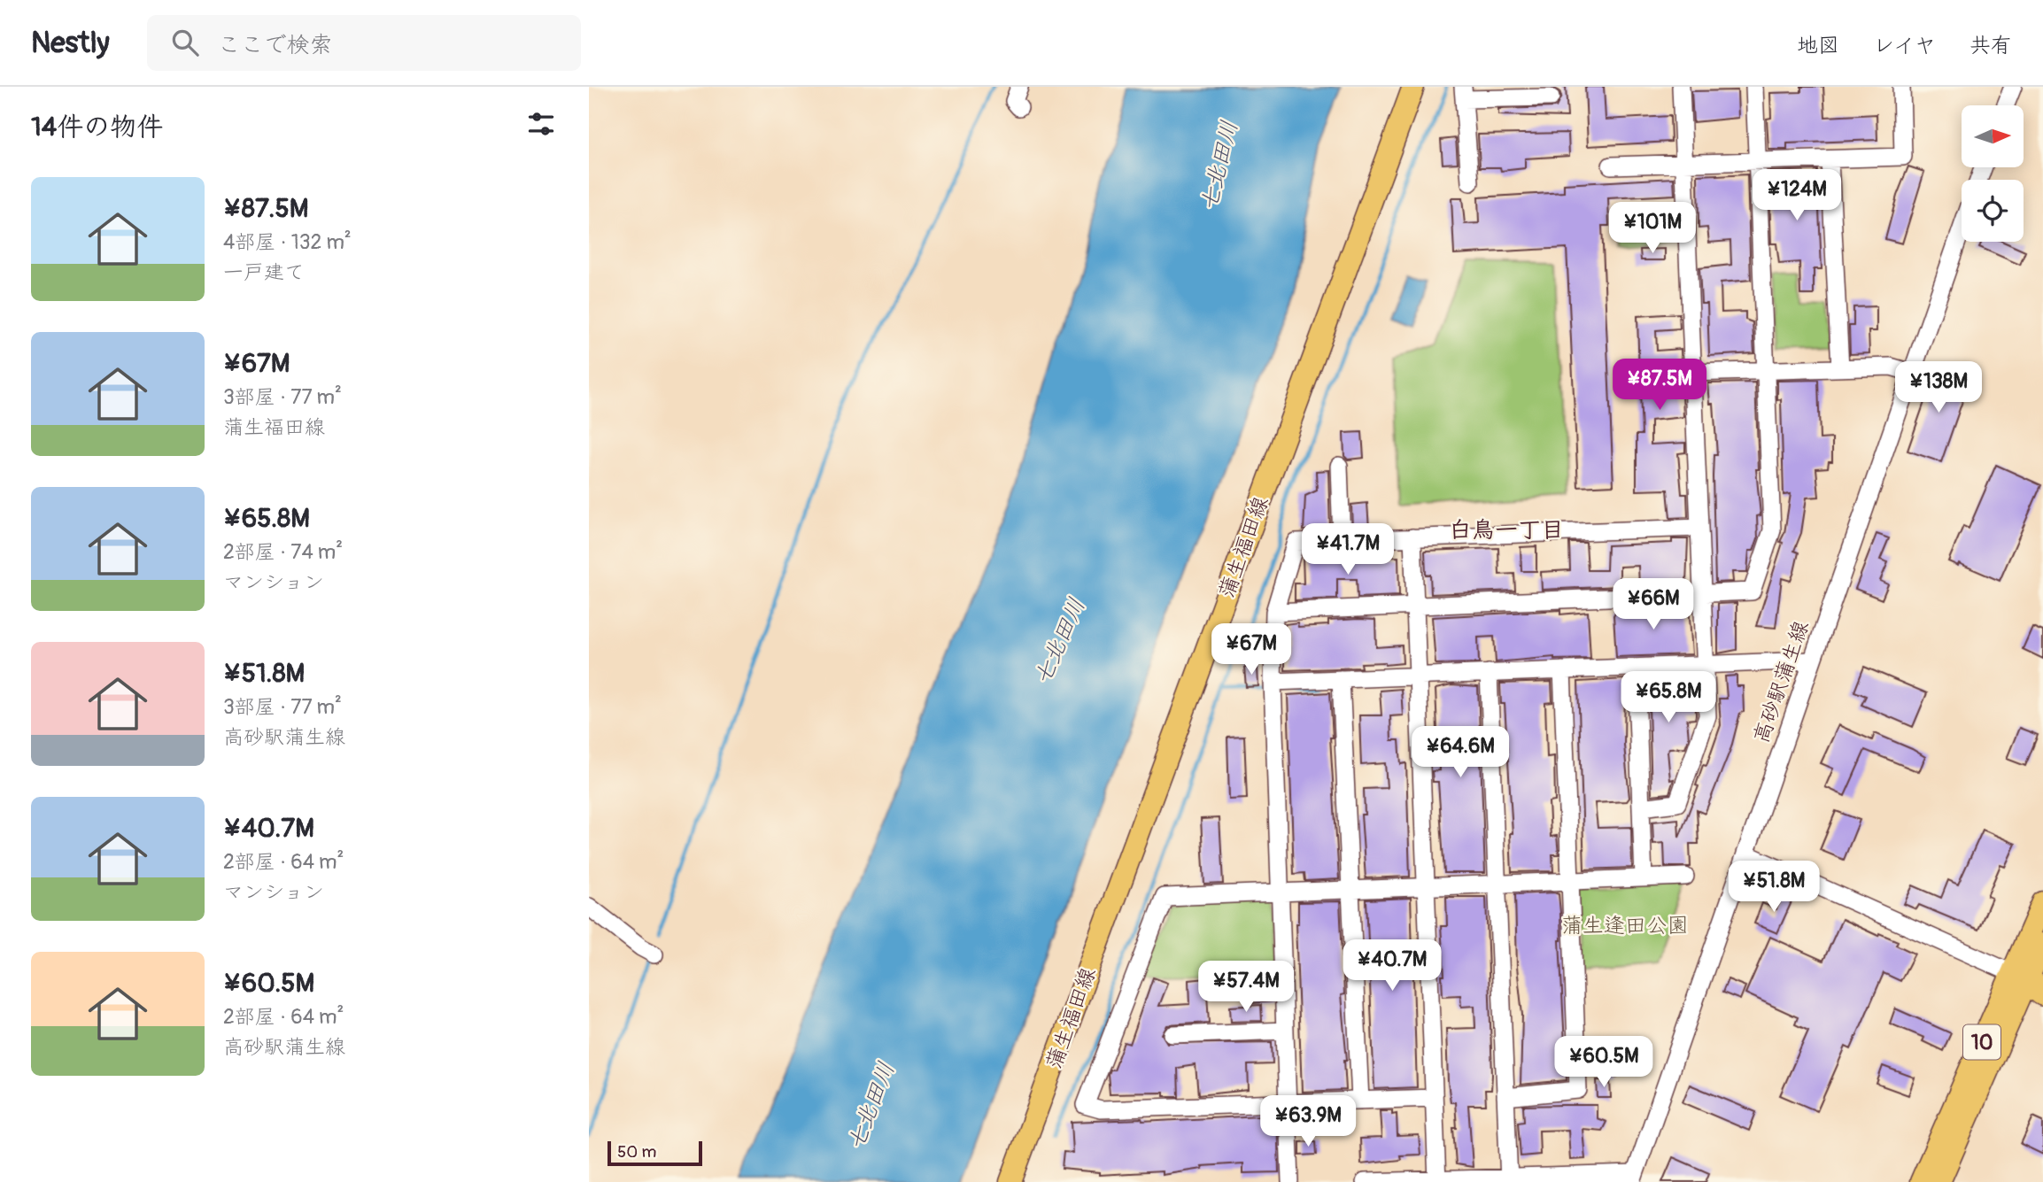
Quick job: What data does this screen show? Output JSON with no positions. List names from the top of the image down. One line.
{"streets":{"main road":["蒲生福田線","10"],"street":["高砂駅蒲生線"]},"districts":["白鳥一丁目"],"water":["七北田川"],"parks":["蒲生逢田公園"],"scale_bar":"50 m","north":"right","page":{"header":"Nestly","search":"ここで検索","nav":["地図","レイヤ","共有"],"heading":"14件の物件","list":[{"name":"¥87.5M","note":"4部屋 · 132 m² · 一戸建て"},{"name":"¥67M","note":"3部屋 · 77 m² · 蒲生福田線"},{"name":"¥65.8M","note":"2部屋 · 74 m² · マンション"},{"name":"¥51.8M","note":"3部屋 · 77 m² · 高砂駅蒲生線"},{"name":"¥40.7M","note":"2部屋 · 64 m² · マンション"},{"name":"¥60.5M","note":"2部屋 · 64 m² · 高砂駅蒲生線"}],"price":["¥124M","¥101M","¥87.5M","¥138M","¥41.7M","¥66M","¥67M","¥65.8M","¥64.6M","¥51.8M","¥40.7M","¥57.4M","¥60.5M","¥63.9M"],"scale":"50 m"}}
